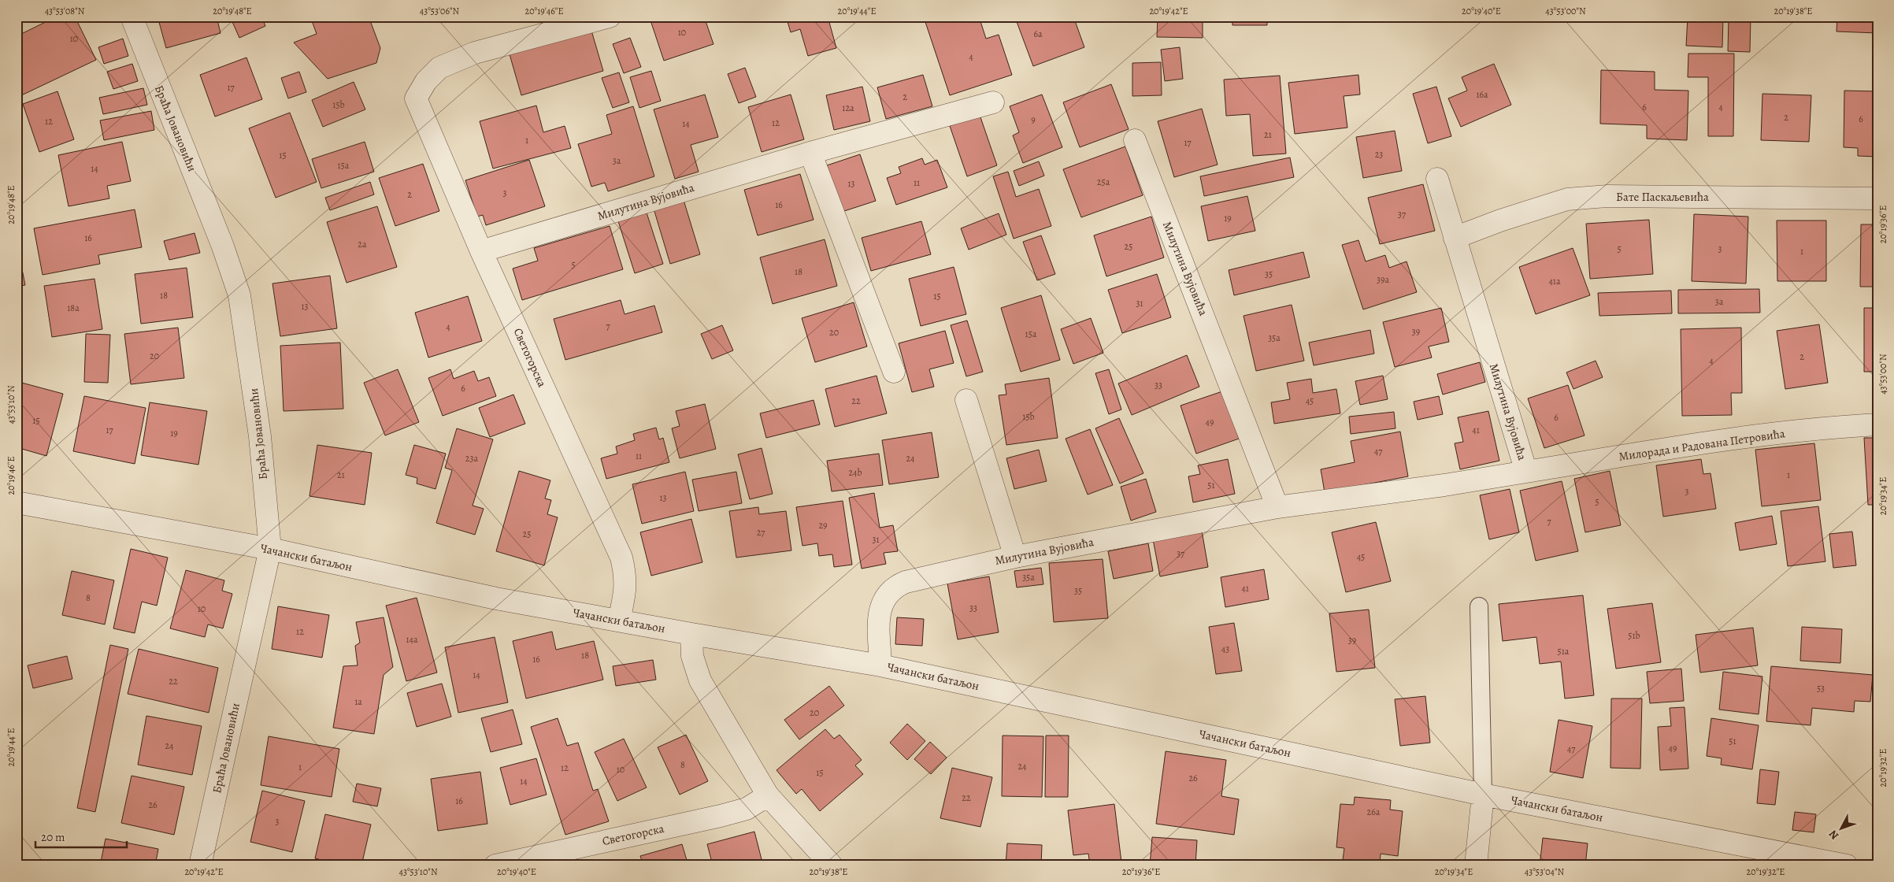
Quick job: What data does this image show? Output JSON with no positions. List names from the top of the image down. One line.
{"streets":{"street":["Браћа Јовановићи","Бате Паскаљевића","Милутина Вујовића","Светогорска","Милорада и Радована Петровића","Чачански батаљон"]},"crossings":[["Браћа Јовановићи","Чачански батаљон"],["Бате Паскаљевића","Милутина Вујовића"],["Милутина Вујовића","Светогорска"],["Милутина Вујовића","Милорада и Радована Петровића"],["Милутина Вујовића","Чачански батаљон"],["Светогорска","Чачански батаљон"]],"house_numbers":["10","6a","10","4","17","16a","2","15b","6","4","12a","2","6","9","12","12","14","21","1","17","23","15","3a","15a","14","25a","11","13","3","2","16","37","19","16","2a","25","5","3","1","5","18","35","39a","41a","18","15","3a","31","13","18a","7","4","39","20","15a","35a","20","2","4","33","6","22","45","15b","6","15","49","17","41","19","47","11","23a","24","24b","21","1","51","3","13","5","7","29","27","25","31","37","45","35a","41","35","8","33","10","12","51b","14a","39","43","51a","18","16","14","22","53","1a","20","51","24","49","47","8","24","1","12","10","15","26","14","22","16","26","26a","3"],"scale_bar":"20 m","north":"bottom left","coordinates":["43°53'08\"N","20°19'48\"E","43°53'06\"N","20°19'46\"E","20°19'44\"E","20°19'42\"E","20°19'40\"E","43°53'00\"N","20°19'38\"E","20°19'36\"E","43°53'10\"N","20°19'34\"E","20°19'32\"E","43°53'04\"N"]}
